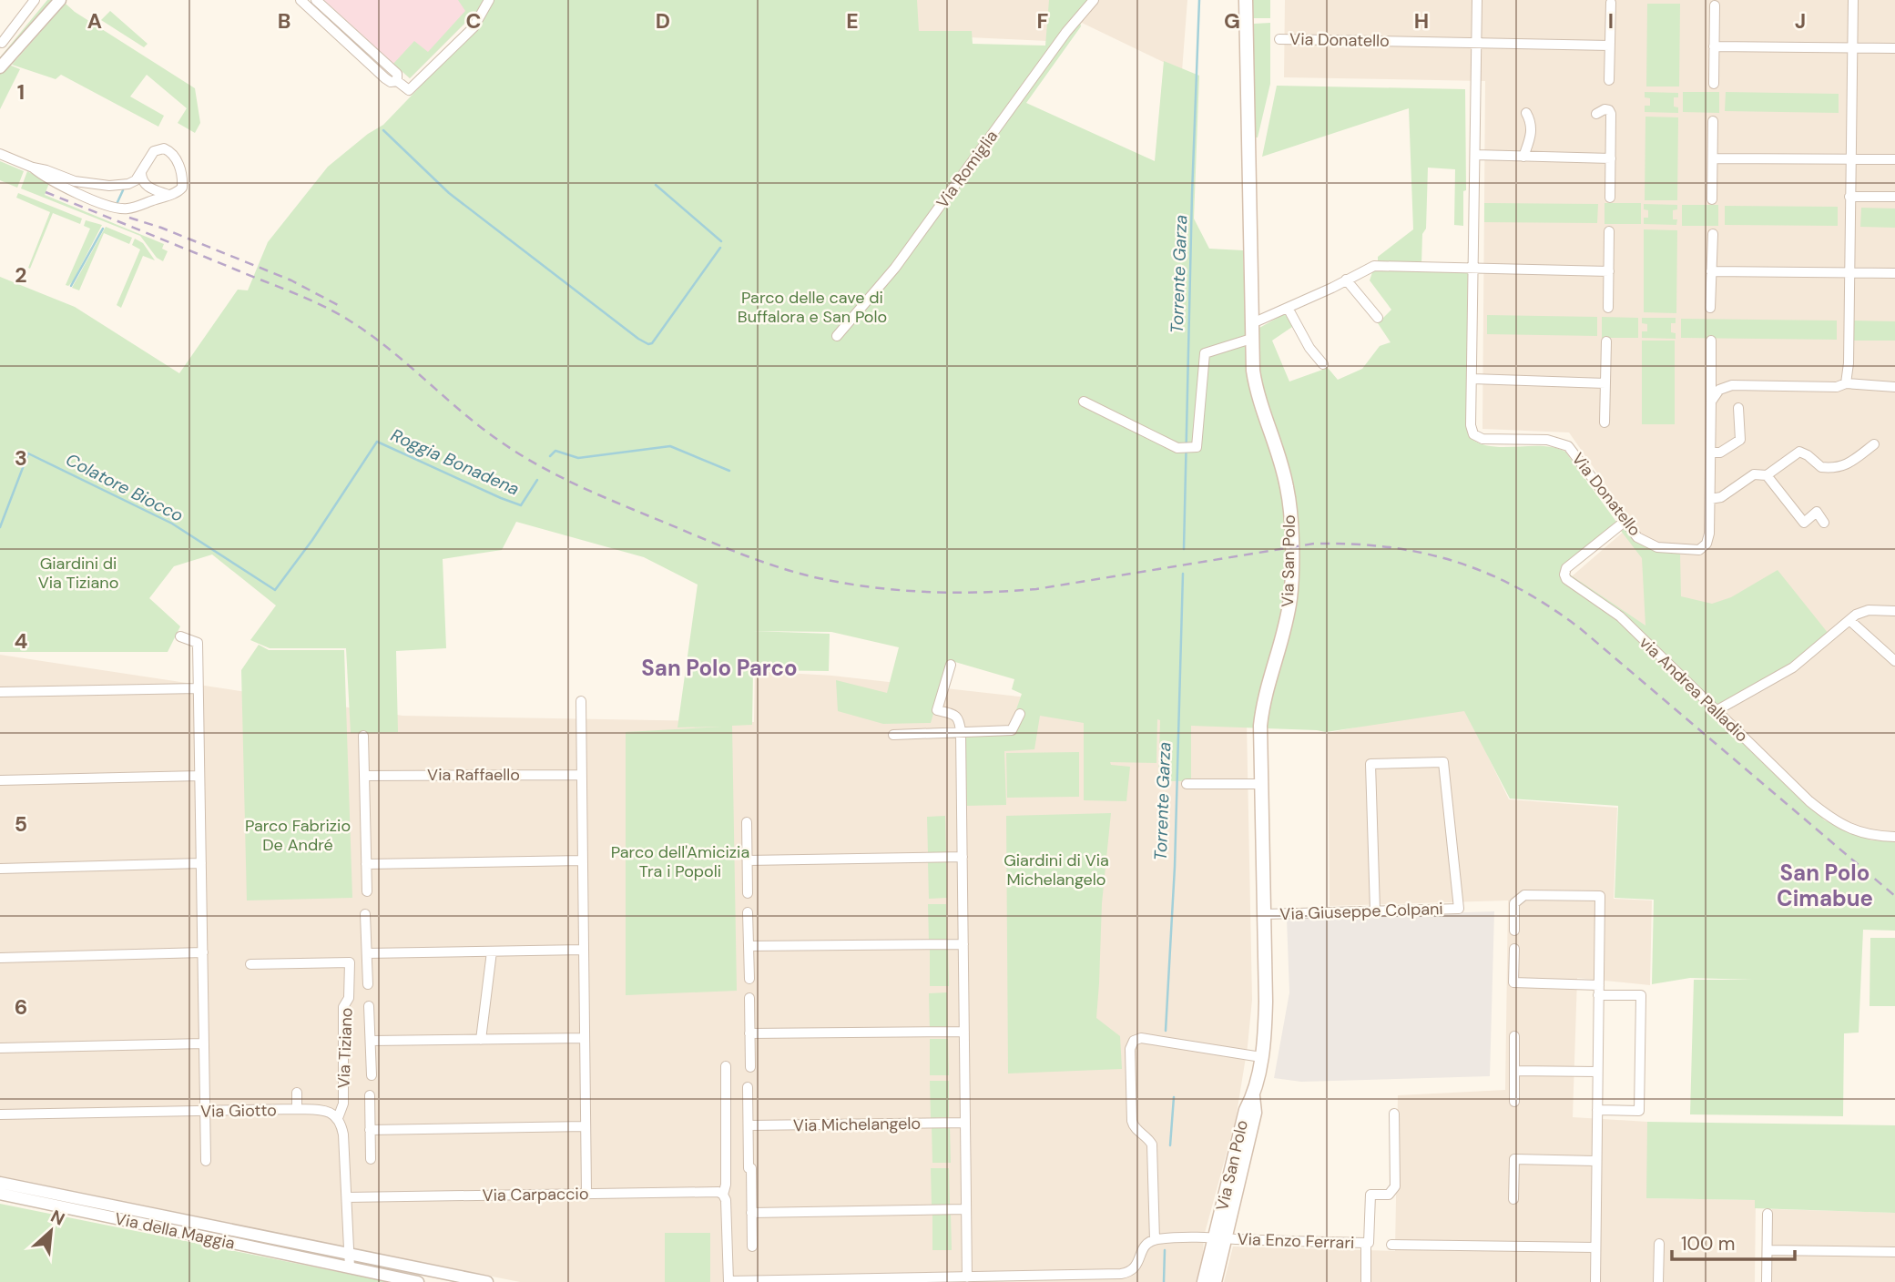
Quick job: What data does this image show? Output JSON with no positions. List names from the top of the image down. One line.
{"streets":{"main road":["Via San Polo"],"street":["Via Donatello","Via Romiglia","via Andrea Palladio","Via Raffaello","Via Giuseppe Colpani","Via Tiziano","Via Giotto","Via Michelangelo","Via Carpaccio","Via della Maggia","Via Enzo Ferrari"]},"crossings":[["Via Donatello","via Andrea Palladio"],["Via San Polo","Via Giuseppe Colpani"],["Via San Polo","Via Enzo Ferrari"],["Via Tiziano","Via Giotto"]],"districts":["San Polo Parco","San Polo Cimabue"],"water":["Torrente Garza","Roggia Bonadena","Colatore Biocco"],"parks":["Parco delle cave di Buffalora e San Polo","Giardini di Via Tiziano","Parco Fabrizio De André","Parco dell'Amicizia Tra i Popoli","Giardini di Via Michelangelo"],"scale_bar":"100 m","north":"top right","grid":{"columns":["A","B","C","D","E","F","G","H","I","J"],"rows":["1","2","3","4","5","6"]}}
